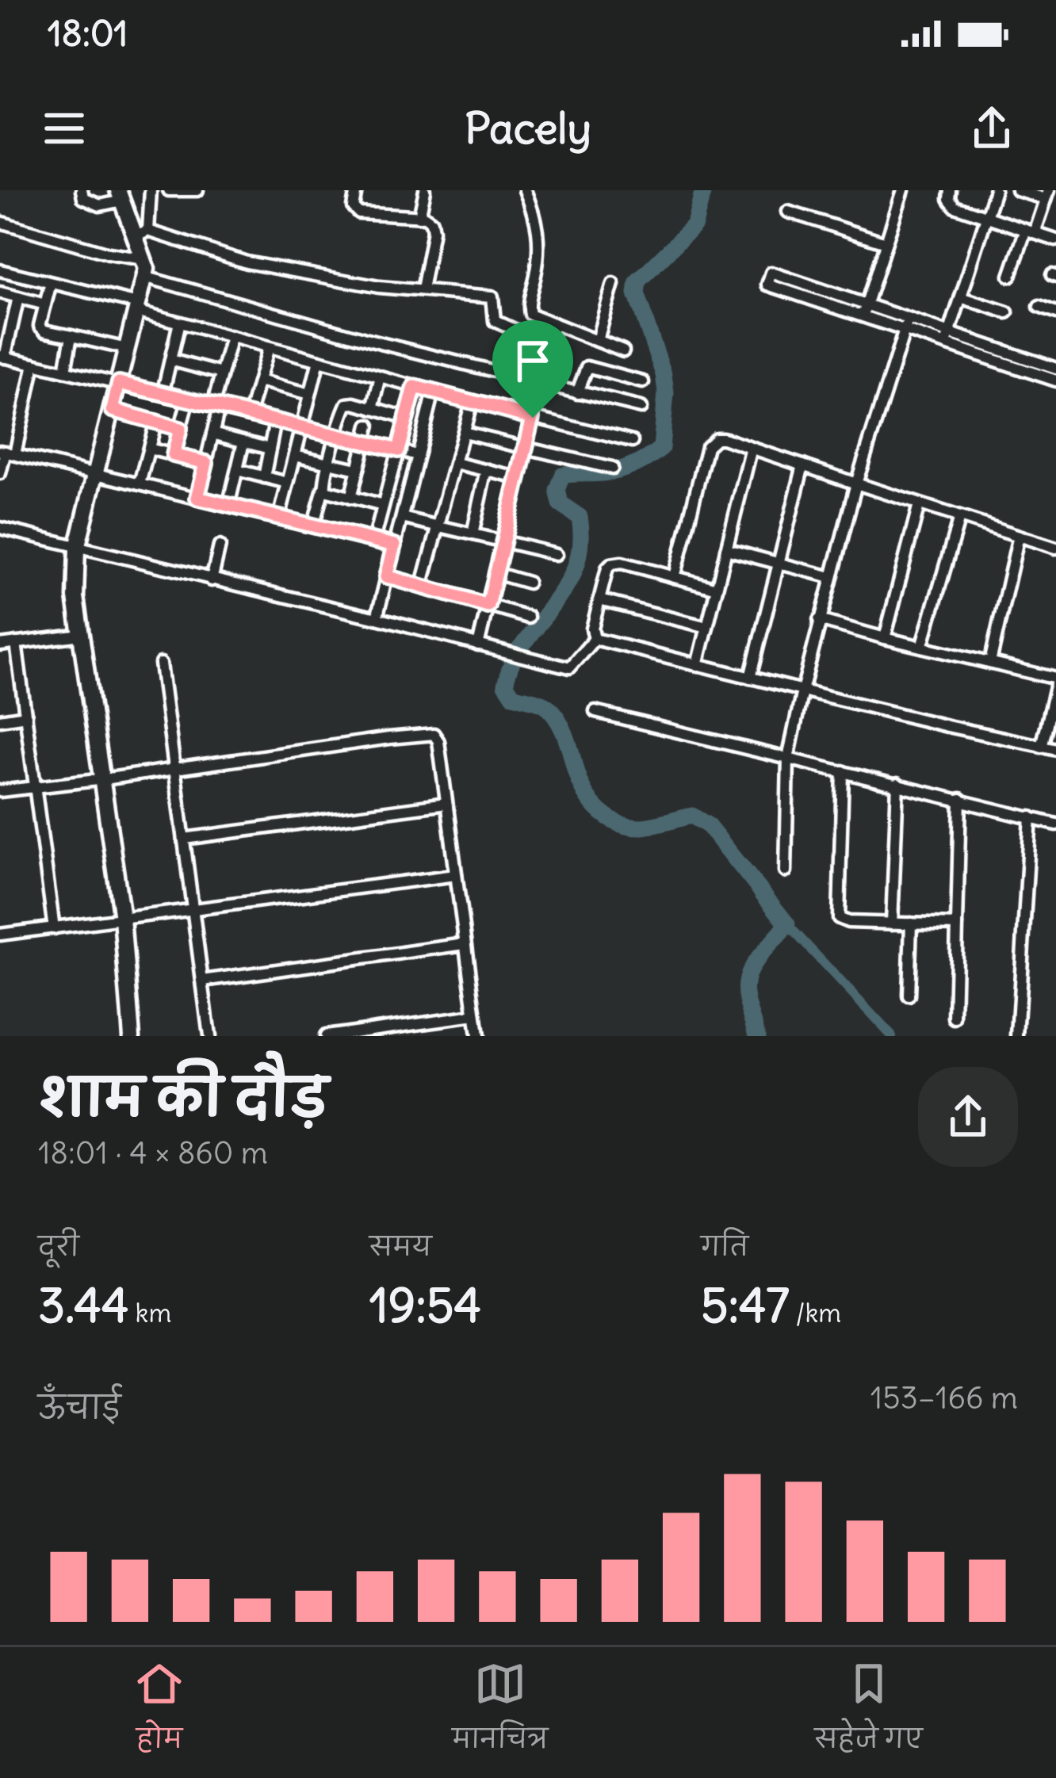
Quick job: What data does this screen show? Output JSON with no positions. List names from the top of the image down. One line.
{"page":{"status":"18:01","header":"Pacely","heading":["शाम की दौड़","18:01 · 4 × 860 m"],"stats":[["दूरी","3.44 km"],["समय","19:54"],["गति","5:47 /km"]],"chart":["ऊँचाई","153–166 m"],"tabs":["होम","मानचित्र","सहेजे गए"]}}
